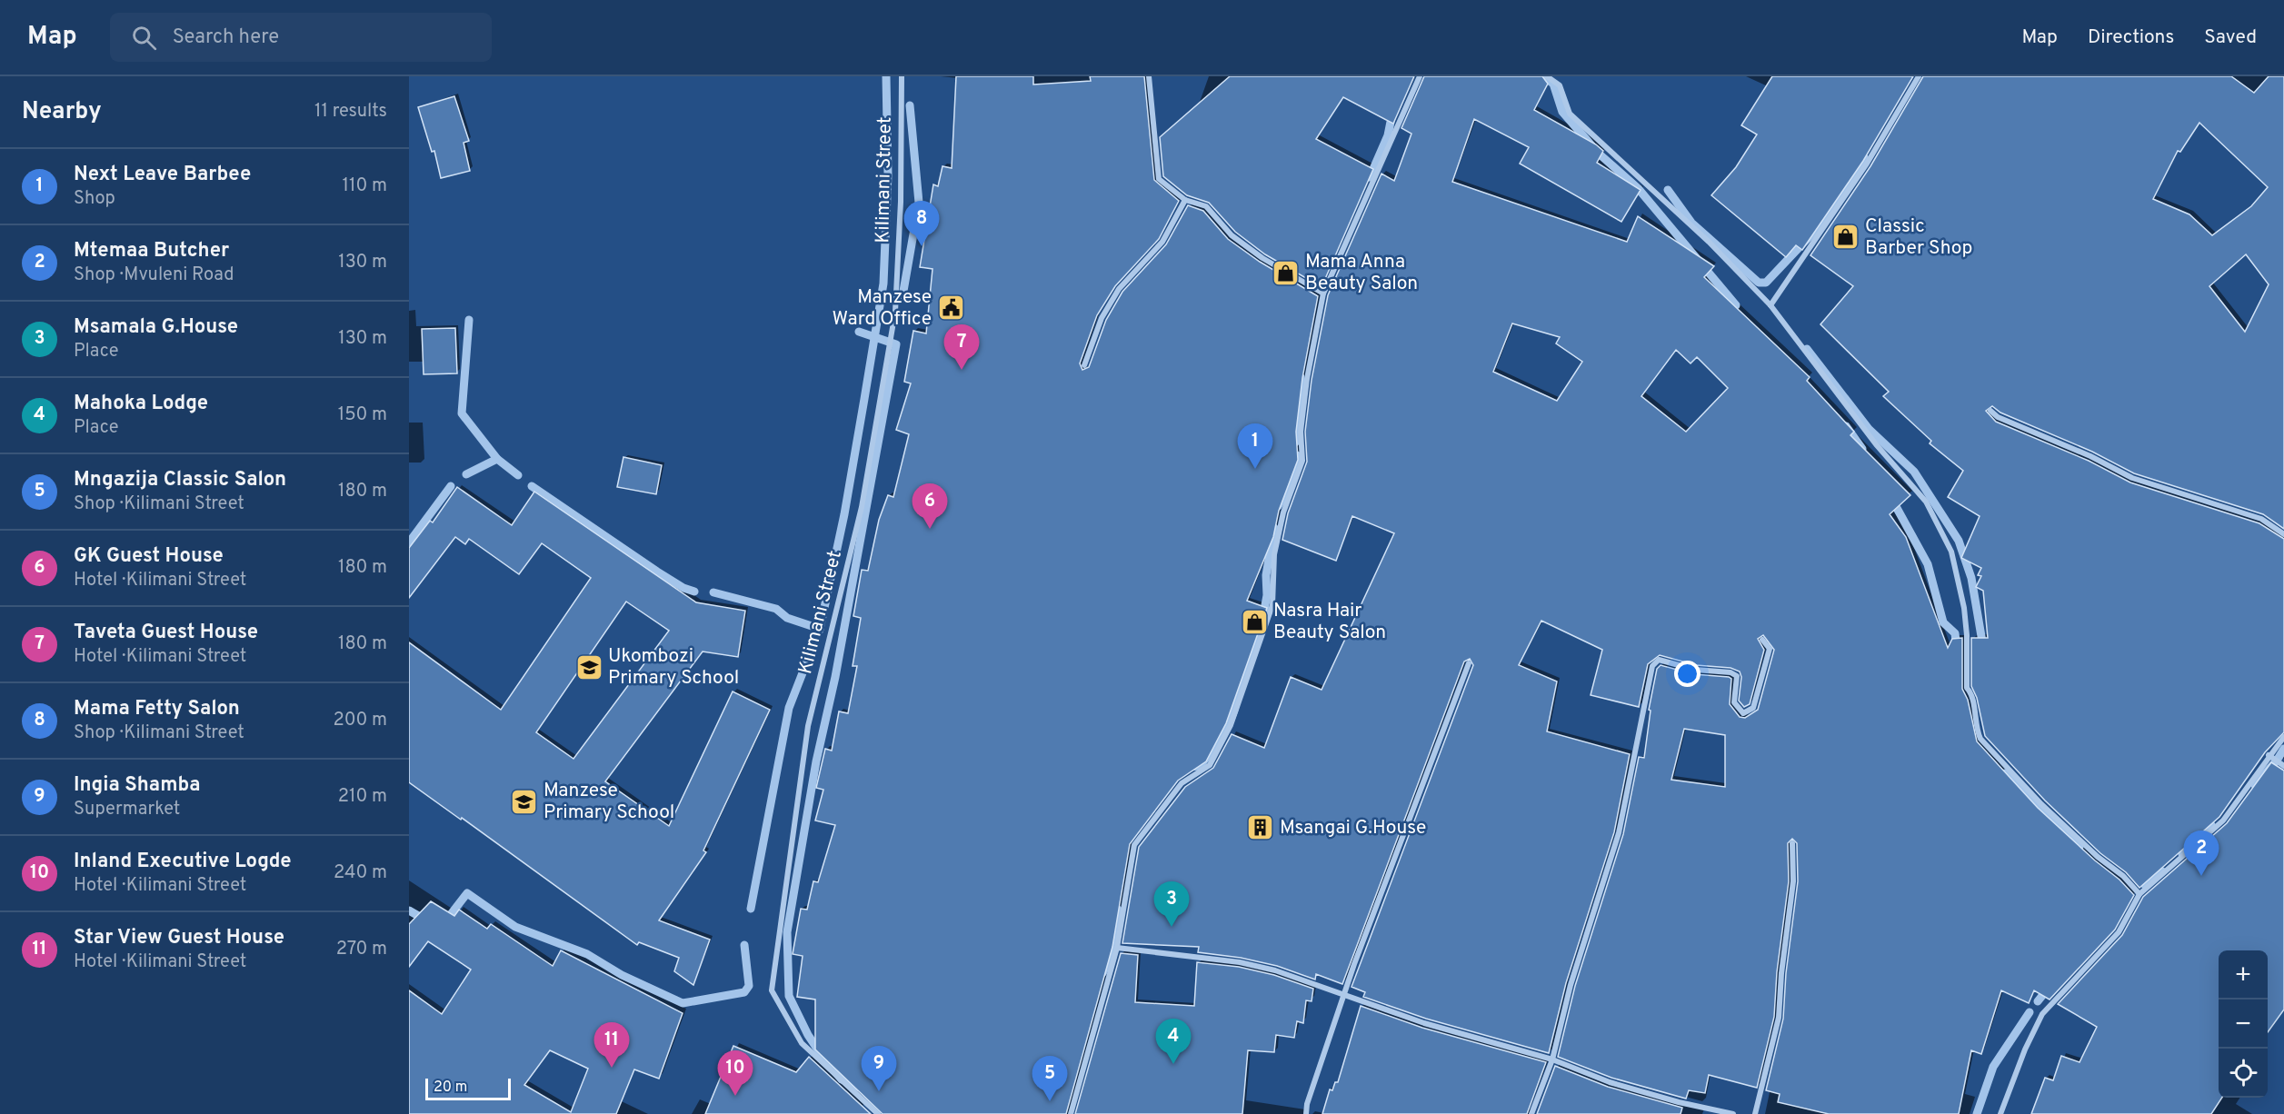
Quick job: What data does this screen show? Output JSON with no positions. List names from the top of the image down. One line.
{"streets":{"street":["Kilimani Street"]},"places":{"shop":["Classic Barber Shop","Mama Anna Beauty Salon","Nasra Hair Beauty Salon"],"public building":["Manzese Ward Office"],"school or university":["Ukombozi Primary School","Manzese Primary School"],"building":["Msangai G.House"]},"scale_bar":"20 m","page":{"header":"Map","search":"Search here","nav":["Map","Directions","Saved"],"heading":["Nearby","11 results"],"list":[{"mark":"1","name":"Next Leave Barbee","note":"Shop","value":"110 m"},{"mark":"2","name":"Mtemaa Butcher","note":"Shop · Mvuleni Road","value":"130 m"},{"mark":"3","name":"Msamala G.House","note":"Place","value":"130 m"},{"mark":"4","name":"Mahoka Lodge","note":"Place","value":"150 m"},{"mark":"5","name":"Mngazija Classic Salon","note":"Shop · Kilimani Street","value":"180 m"},{"mark":"6","name":"GK Guest House","note":"Hotel · Kilimani Street","value":"180 m"},{"mark":"7","name":"Taveta Guest House","note":"Hotel · Kilimani Street","value":"180 m"},{"mark":"8","name":"Mama Fetty Salon","note":"Shop · Kilimani Street","value":"200 m"},{"mark":"9","name":"Ingia Shamba","note":"Supermarket","value":"210 m"},{"mark":"10","name":"Inland Executive Logde","note":"Hotel · Kilimani Street","value":"240 m"},{"mark":"11","name":"Star View Guest House","note":"Hotel · Kilimani Street","value":"270 m"}],"pins":["8","7","1","6","2","3","4","11","9","10","5"],"map_buttons":["+","−"],"scale":"20 m"}}
